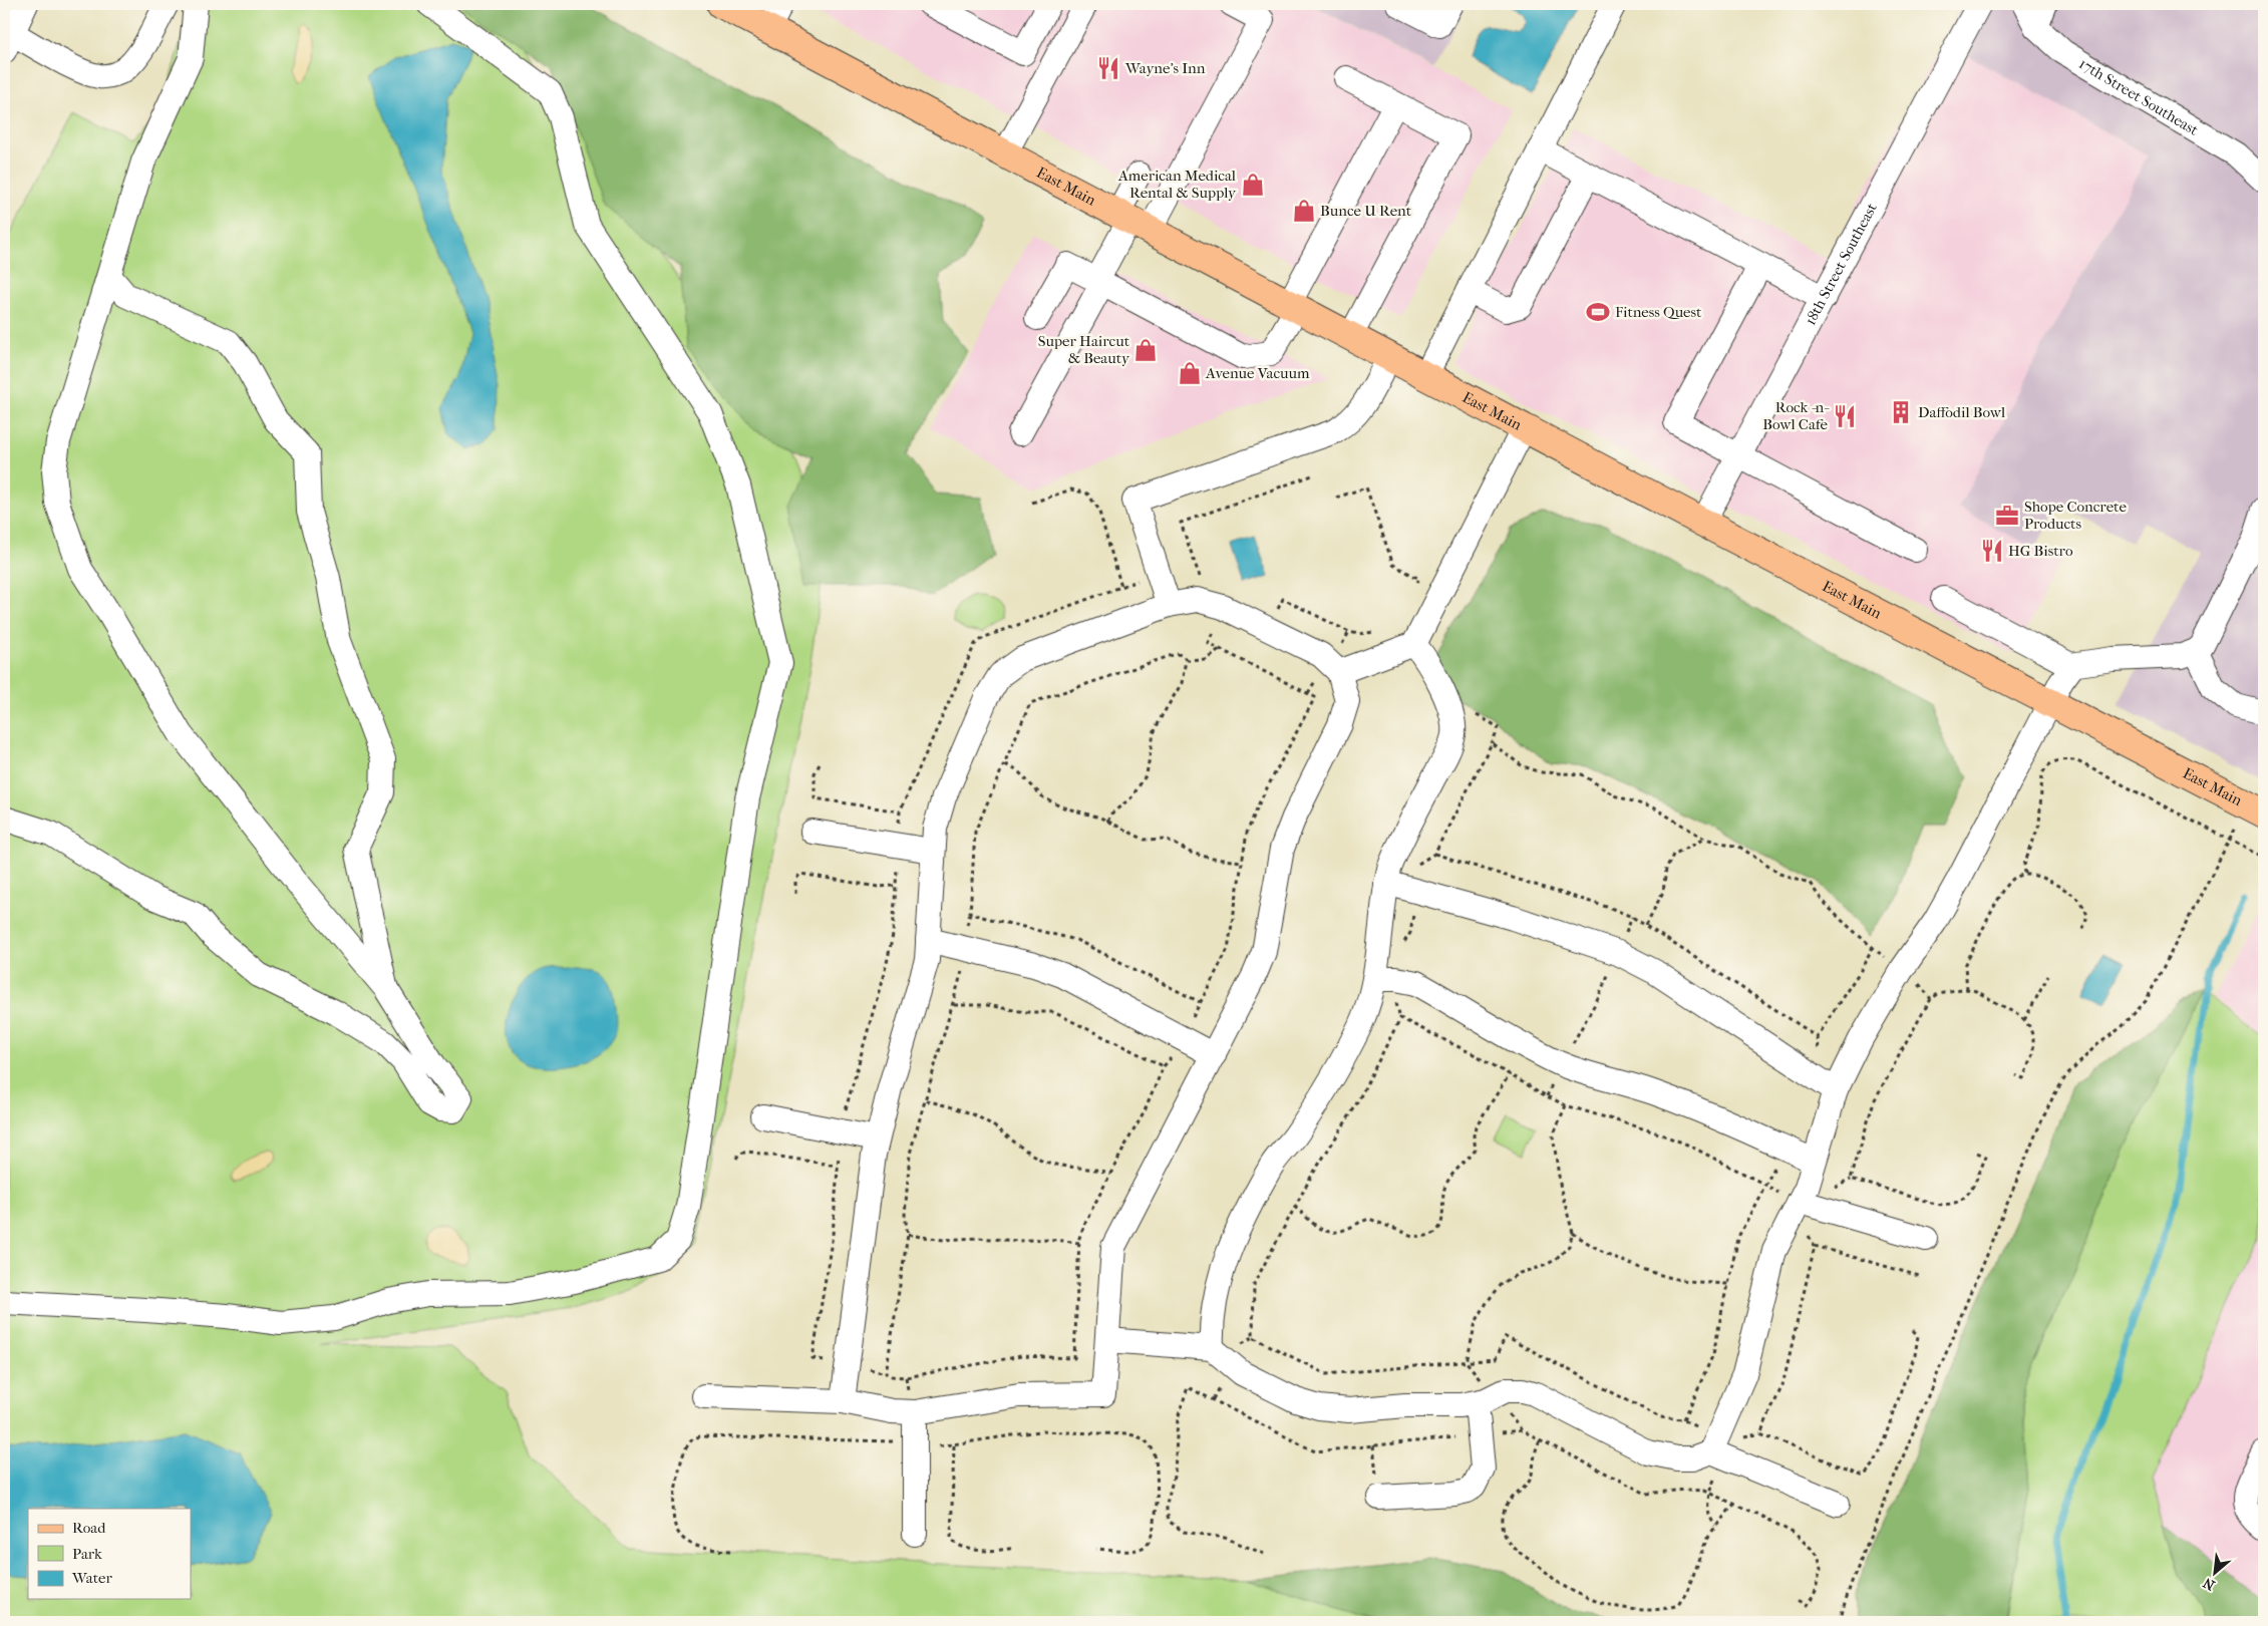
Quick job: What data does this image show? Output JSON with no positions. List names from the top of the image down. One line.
{"streets":{"main road":["East Main"],"street":["17th Street Southeast","18th Street Southeast"]},"crossings":[["East Main","18th Street Southeast"]],"places":{"restaurant":["Wayne's Inn","Rock -n- Bowl Cafe","HG Bistro"],"shop":["American Medical Rental & Supply","Bunce U Rent","Super Haircut & Beauty","Avenue Vacuum"],"sports":["Fitness Quest"],"building":["Daffodil Bowl"],"office":["Shope Concrete Products"]},"legend":["Road","Park","Water"],"north":"bottom left"}
